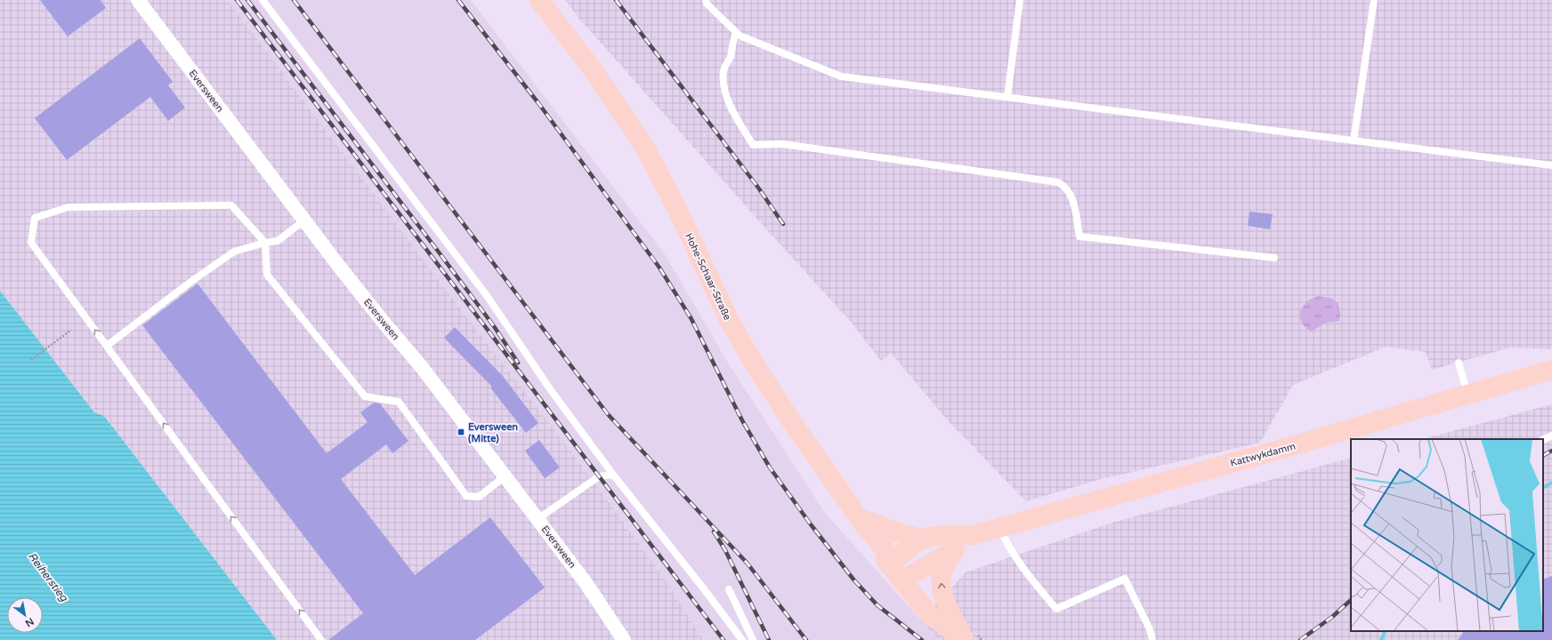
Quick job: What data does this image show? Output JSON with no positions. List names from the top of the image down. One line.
{"streets":{"main road":["Hohe-Schaar-Straße","Kattwykdamm"],"street":["Eversween"]},"crossings":[["Hohe-Schaar-Straße","Kattwykdamm"]],"water":["Reiherstieg"],"places":{"transit":["Eversween (Mitte)"]},"north":"bottom right"}
